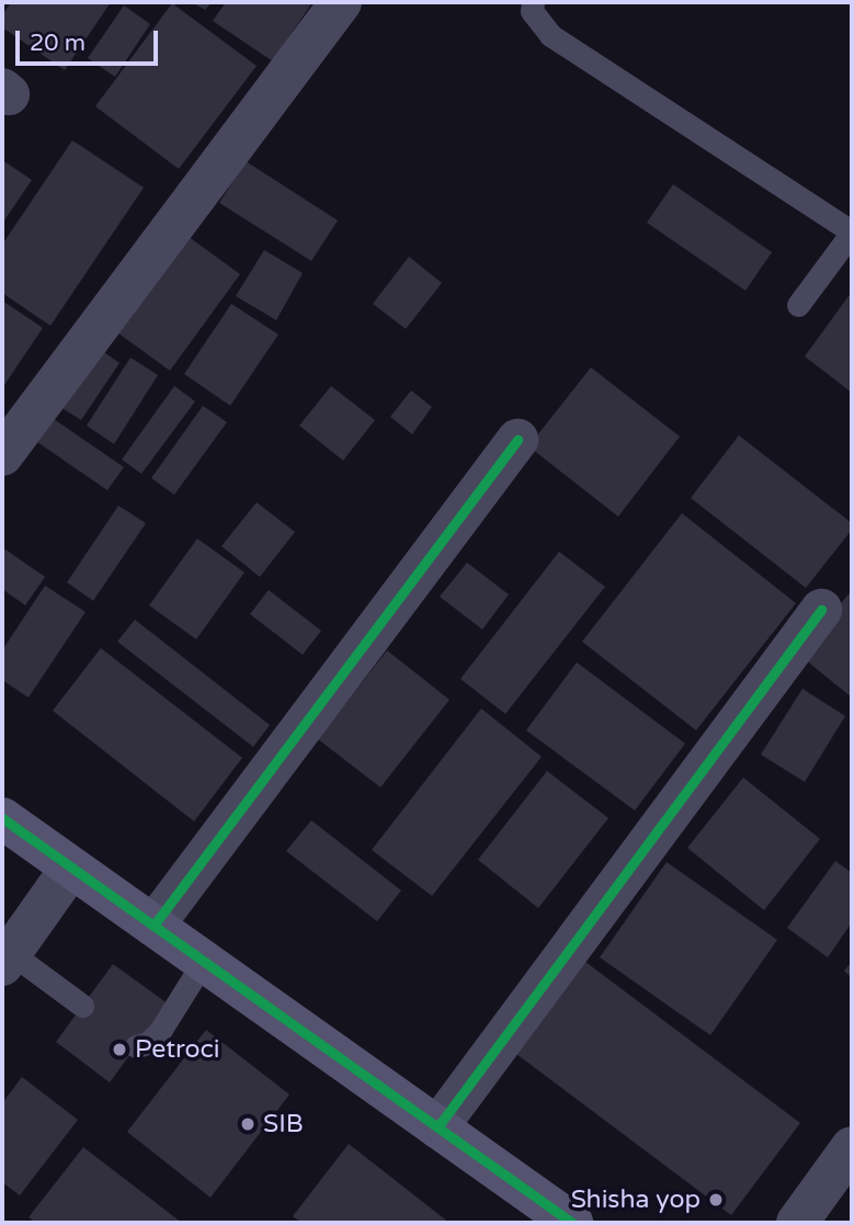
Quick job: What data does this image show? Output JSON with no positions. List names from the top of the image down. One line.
{"places":["Petroci","SIB","Shisha yop"],"scale_bar":"20 m"}
